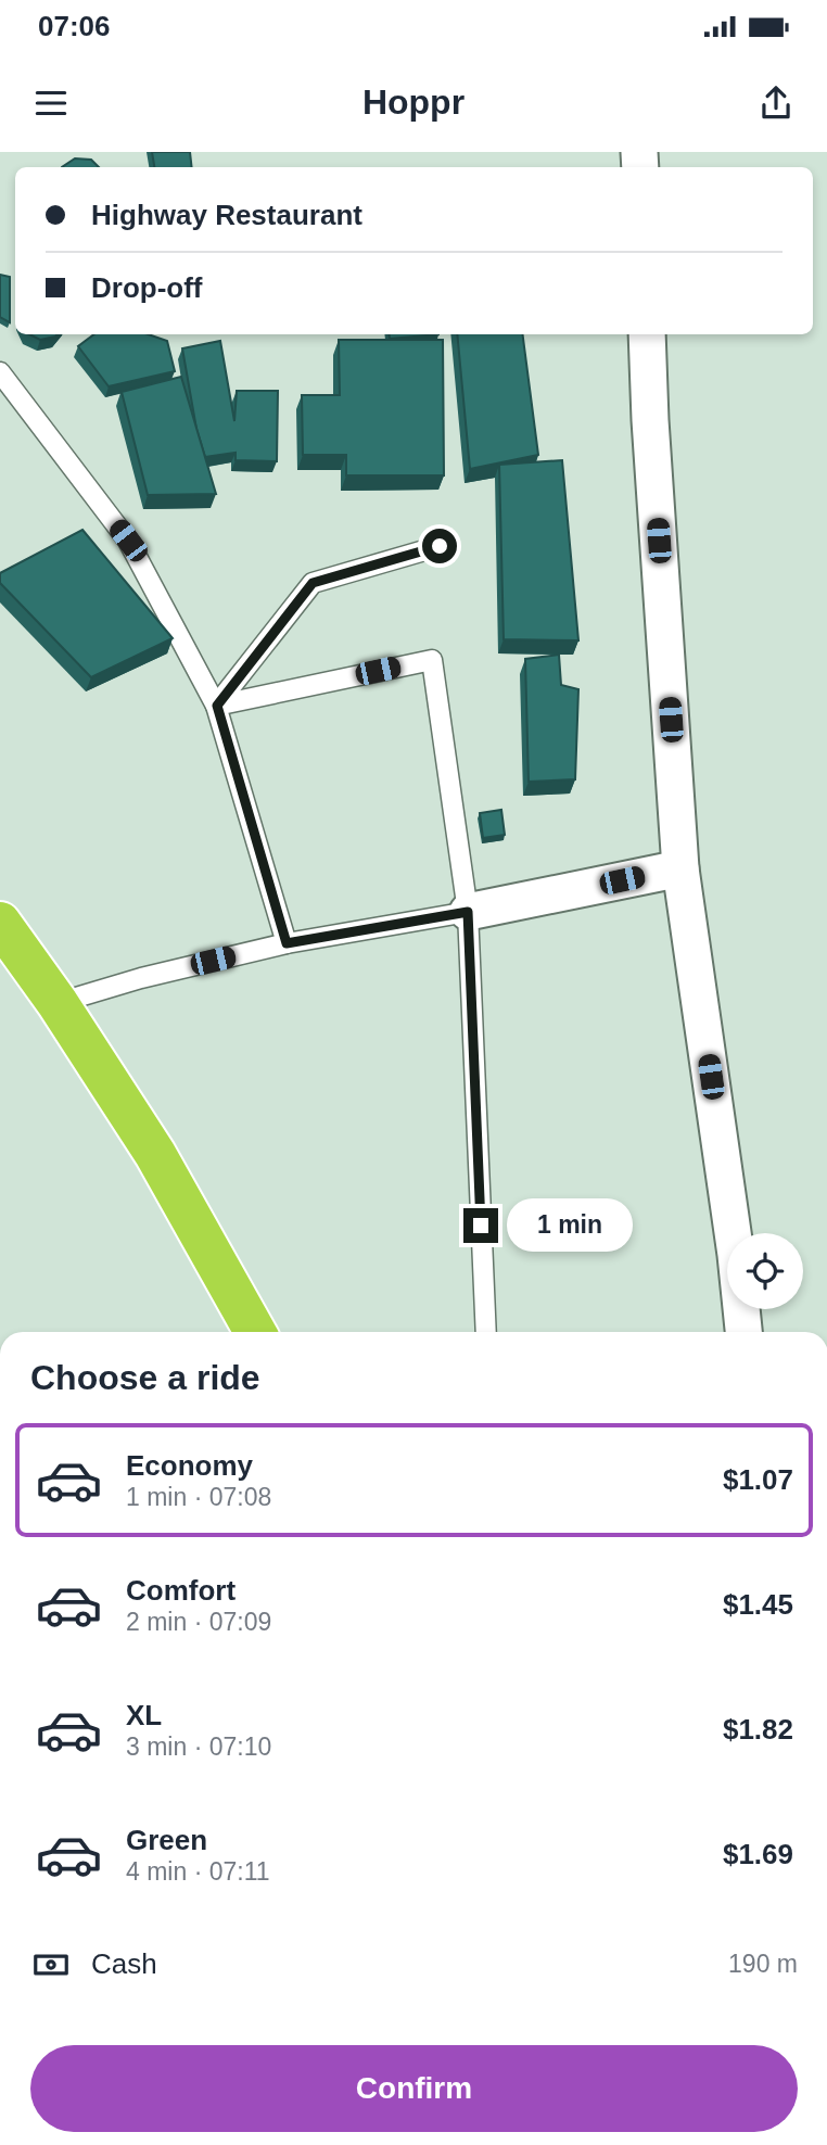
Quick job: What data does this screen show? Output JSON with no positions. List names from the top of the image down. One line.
{"page":{"status":"07:06","header":"Hoppr","banner":["Highway Restaurant","Drop-off"],"bubble":"1 min","heading":"Choose a ride","list":[{"name":"Economy","note":"1 min · 07:08","value":"$1.07"},{"name":"Comfort","note":"2 min · 07:09","value":"$1.45"},{"name":"XL","note":"3 min · 07:10","value":"$1.82"},{"name":"Green","note":"4 min · 07:11","value":"$1.69"}],"pay":["Cash","190 m"],"buttons":"Confirm"}}
